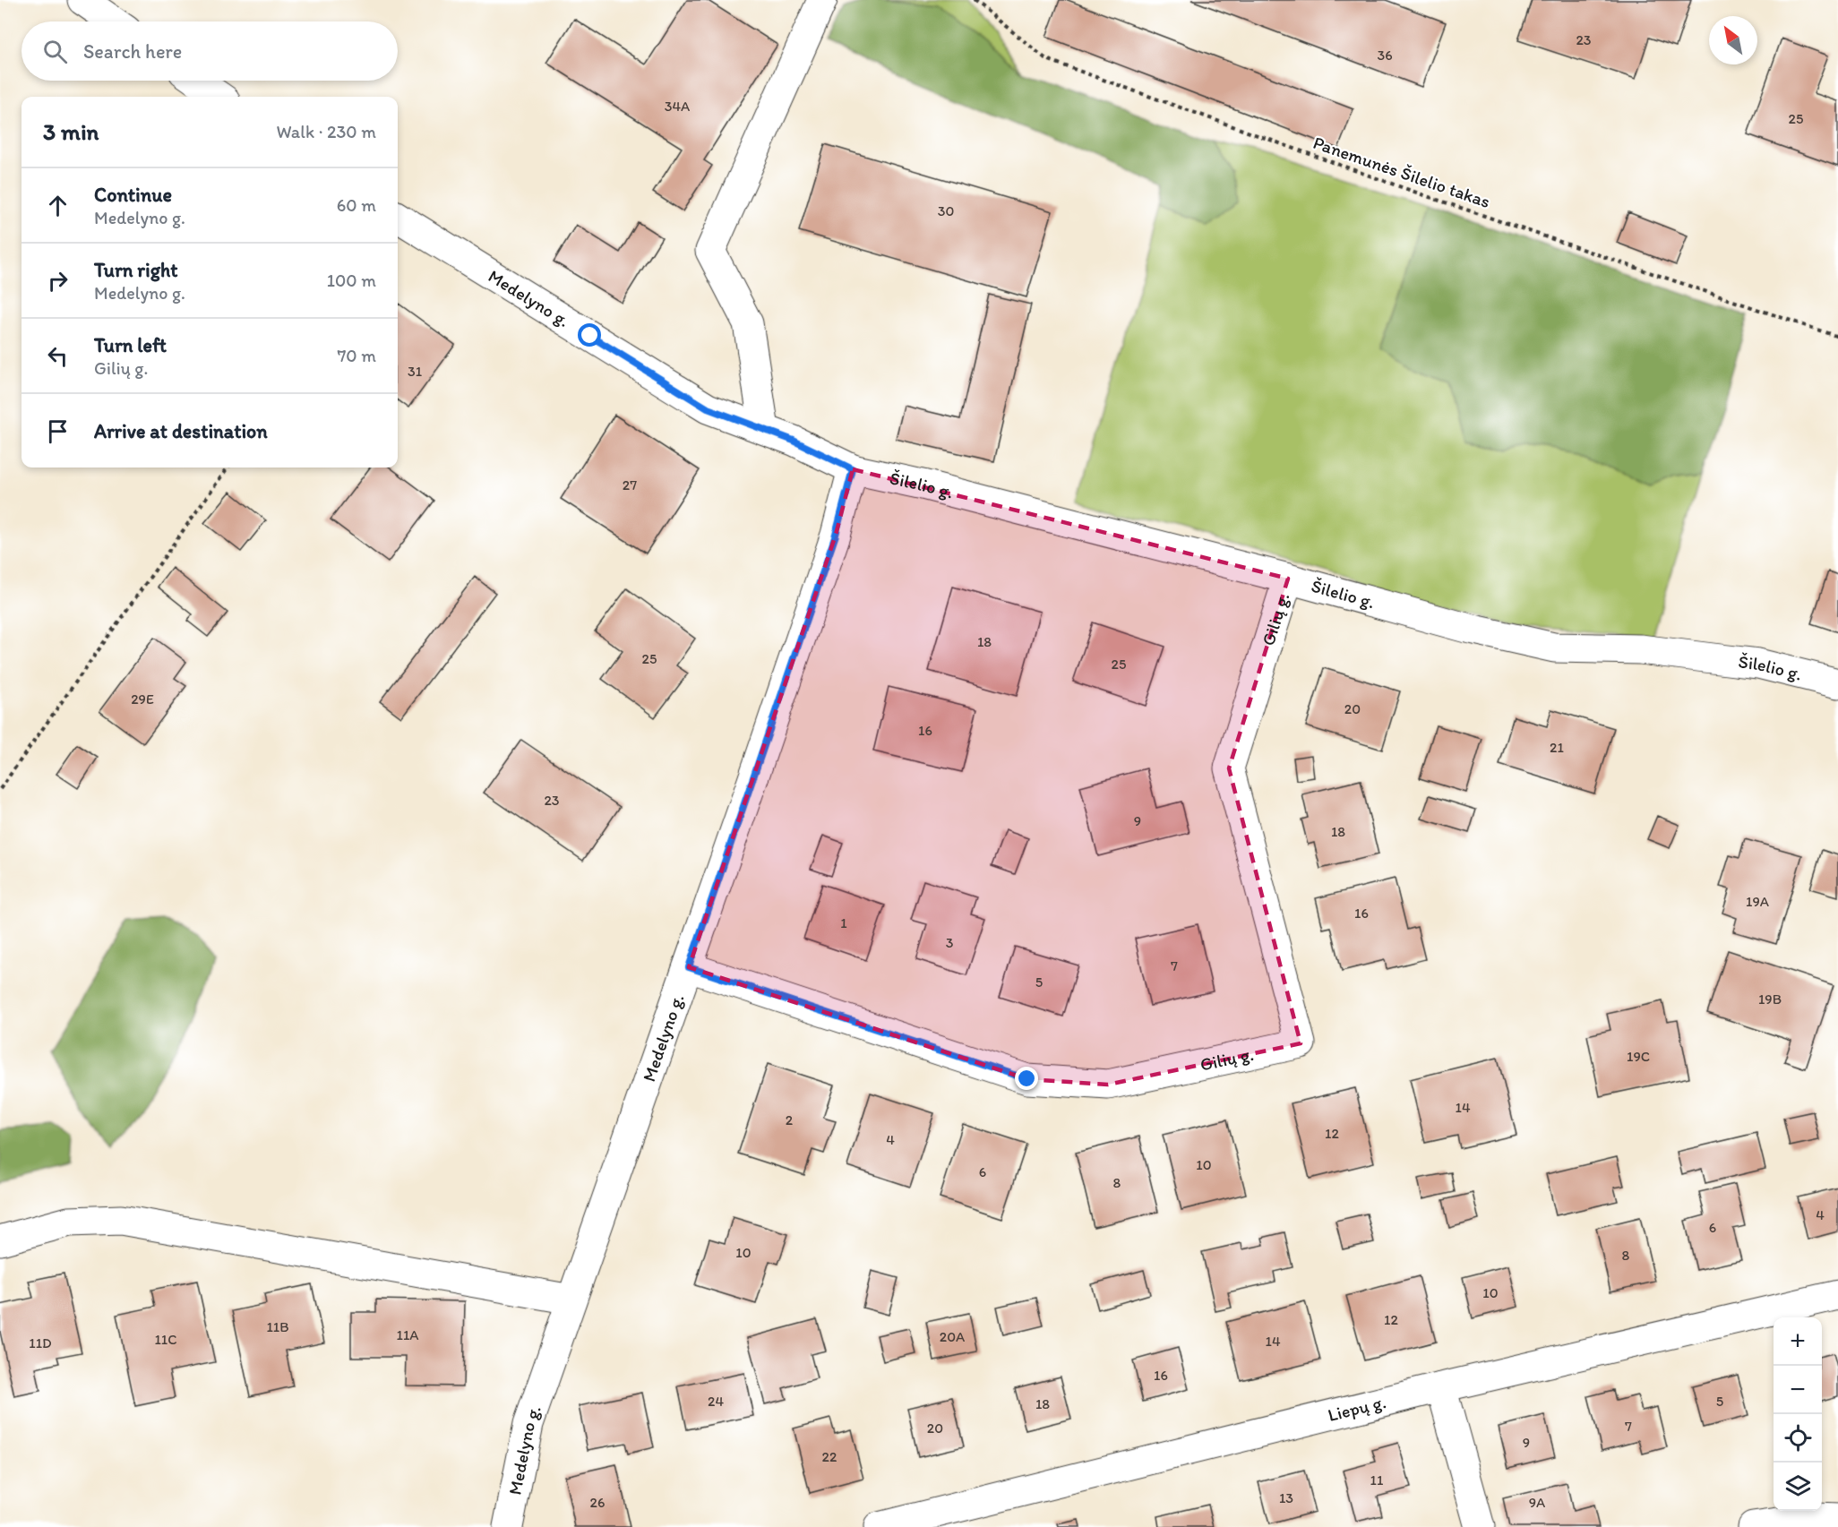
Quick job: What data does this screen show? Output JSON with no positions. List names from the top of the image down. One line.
{"streets":{"street":["Medelyno g.","Šilelio g.","Gilių g.","Liepų g."],"path":["Panemunės Šilelio takas"]},"crossings":[["Medelyno g.","Šilelio g."],["Medelyno g.","Gilių g."],["Šilelio g.","Gilių g."]],"house_numbers":["23","36","34A","25","30","31","27","18","25","25","29E","20","16","21","23","9","18","19A","16","1","3","7","5","19B","19C","14","2","12","4","10","6","8","4","6","10","8","10","12","11B","11A","20A","11C","14","11D","16","24","5","18","7","20","9","22","11","13","26","9A"],"north":"top left","page":{"search":"Search here","heading":["3 min","Walk · 230 m"],"list":[["Continue","Medelyno g.","60 m"],["Turn right","Medelyno g.","100 m"],["Turn left","Gilių g.","70 m"],"Arrive at destination"],"map_buttons":["+","−"]}}
